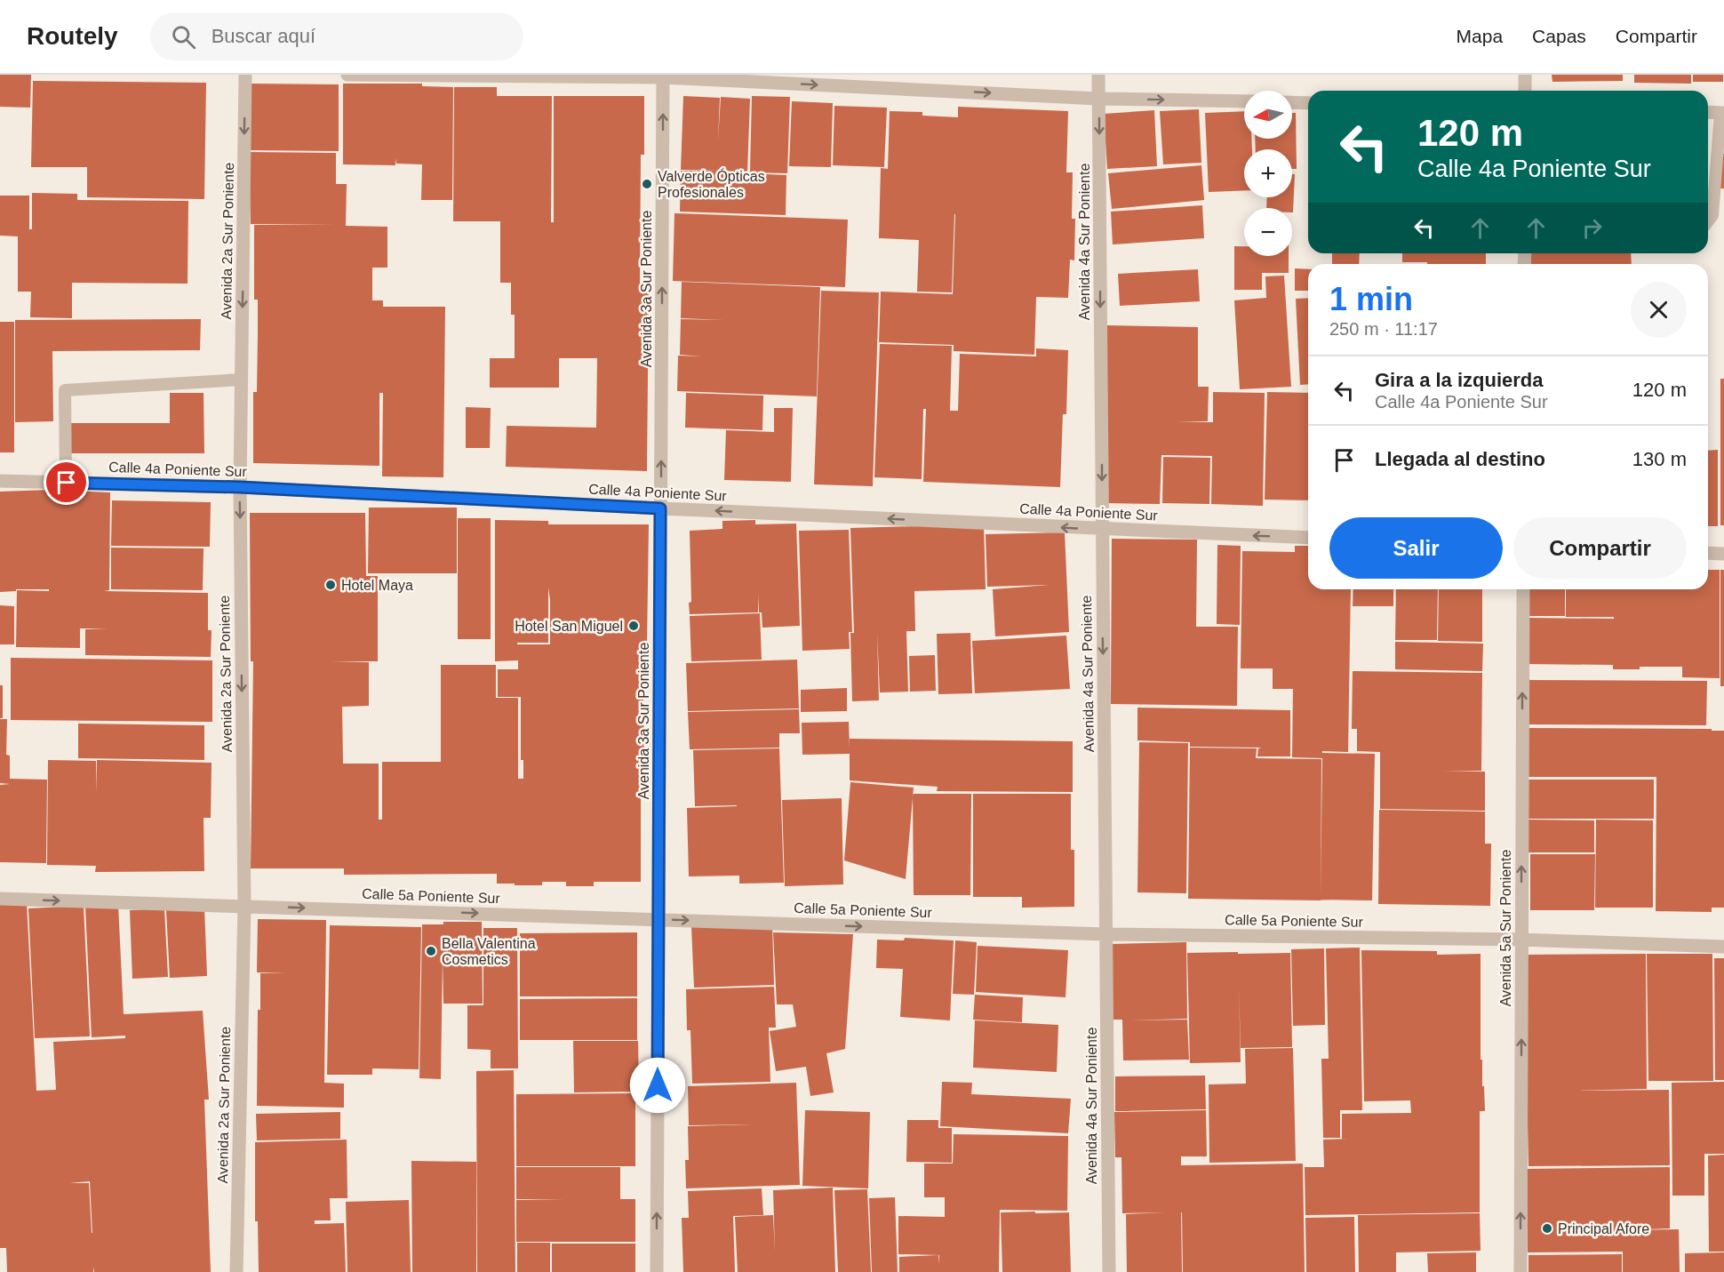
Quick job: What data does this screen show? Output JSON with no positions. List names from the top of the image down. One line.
{"streets":{"street":["Avenida 2a Sur Poniente","Avenida 4a Sur Poniente","Avenida 3a Sur Poniente","Calle 4a Poniente Sur","Calle 5a Poniente Sur","Avenida 5a Sur Poniente"]},"crossings":[["Avenida 2a Sur Poniente","Calle 4a Poniente Sur"],["Avenida 2a Sur Poniente","Calle 5a Poniente Sur"],["Avenida 4a Sur Poniente","Calle 4a Poniente Sur"],["Avenida 4a Sur Poniente","Calle 5a Poniente Sur"],["Avenida 3a Sur Poniente","Calle 4a Poniente Sur"],["Avenida 3a Sur Poniente","Calle 5a Poniente Sur"],["Calle 5a Poniente Sur","Avenida 5a Sur Poniente"]],"one_way":["Avenida 2a Sur Poniente","Avenida 4a Sur Poniente","Avenida 3a Sur Poniente","Calle 4a Poniente Sur","Calle 5a Poniente Sur","Avenida 5a Sur Poniente"],"places":["Valverde Ópticas Profesionales","Hotel Maya","Hotel San Miguel","Bella Valentina Cosmetics","Principal Afore"],"north":"left","page":{"header":"Routely","search":"Buscar aquí","nav":["Mapa","Capas","Compartir"],"map_buttons":["+","−"],"turn":["120 m","Calle 4a Poniente Sur"],"heading":["1 min","250 m · 11:17"],"list":[{"name":"Gira a la izquierda","note":"Calle 4a Poniente Sur","value":"120 m"},{"name":"Llegada al destino","value":"130 m"}],"buttons":["Salir","Compartir"]}}
